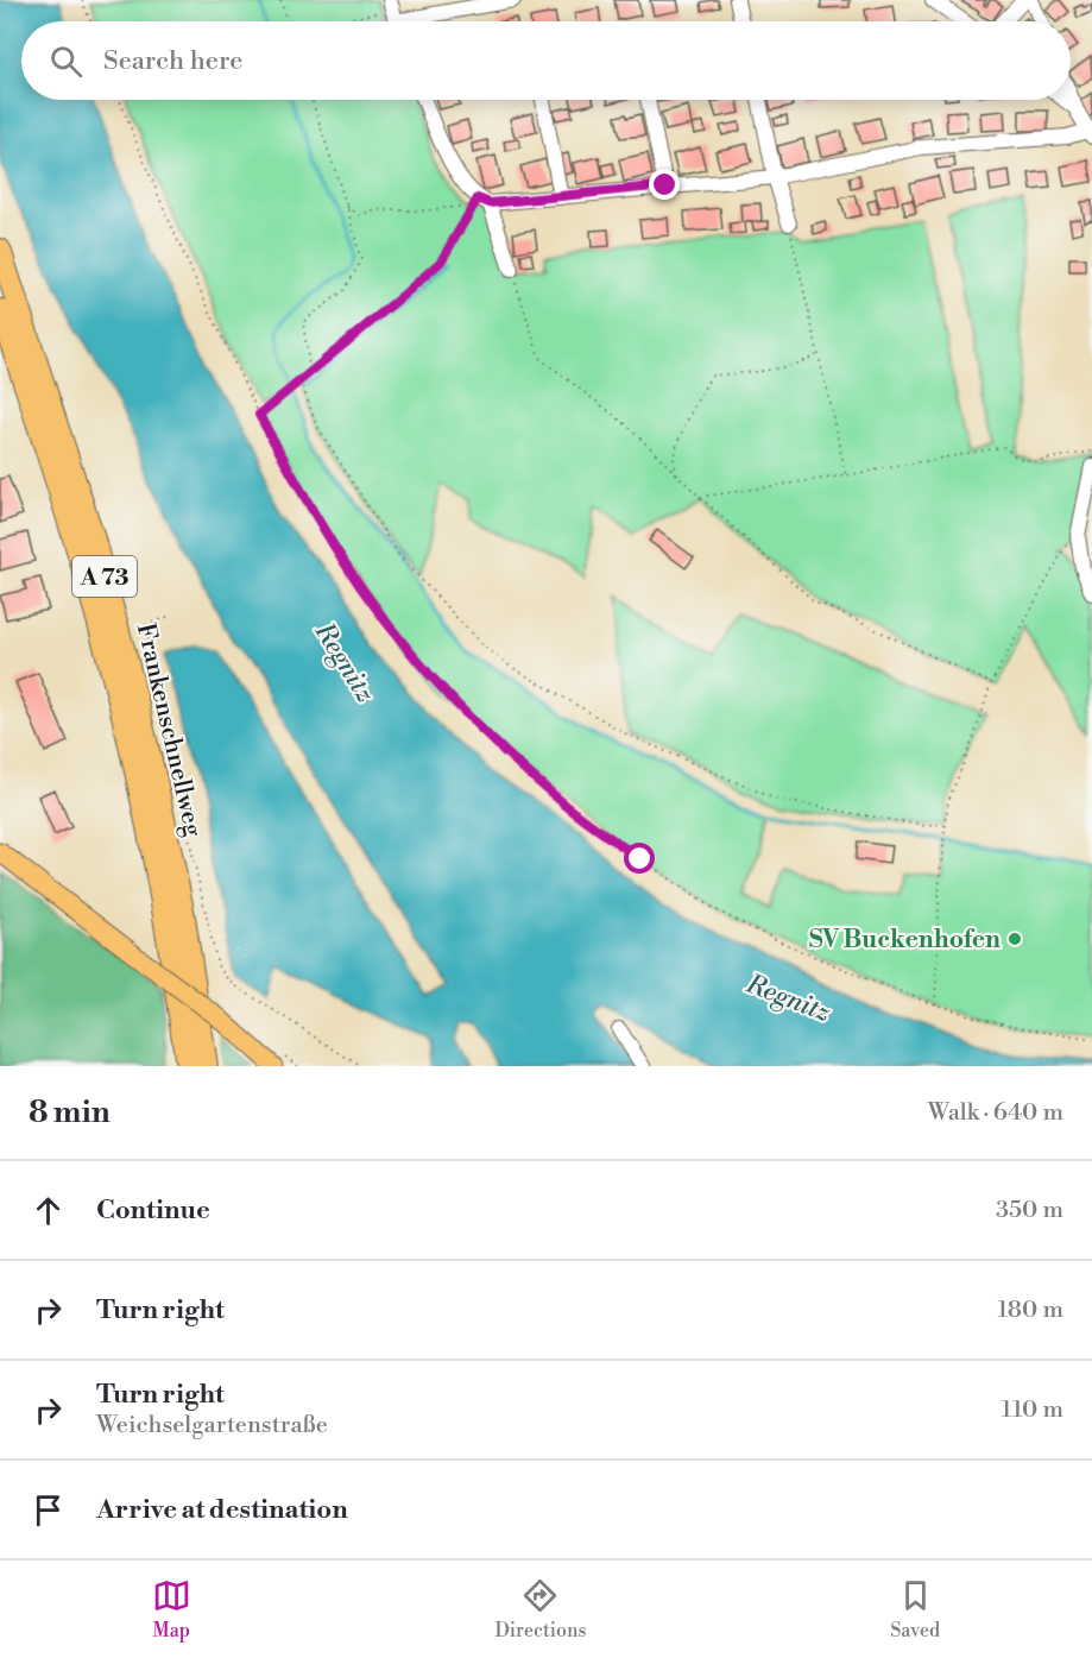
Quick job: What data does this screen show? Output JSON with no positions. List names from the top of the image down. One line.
{"streets":{"highway":["A 73","Frankenschnellweg"]},"water":["Regnitz"],"places":["SV Buckenhofen"],"page":{"search":"Search here","heading":["8 min","Walk · 640 m"],"list":[["Continue","350 m"],["Turn right","180 m"],["Turn right","Weichselgartenstraße","110 m"],"Arrive at destination"],"nav":["Map","Directions","Saved"]}}
